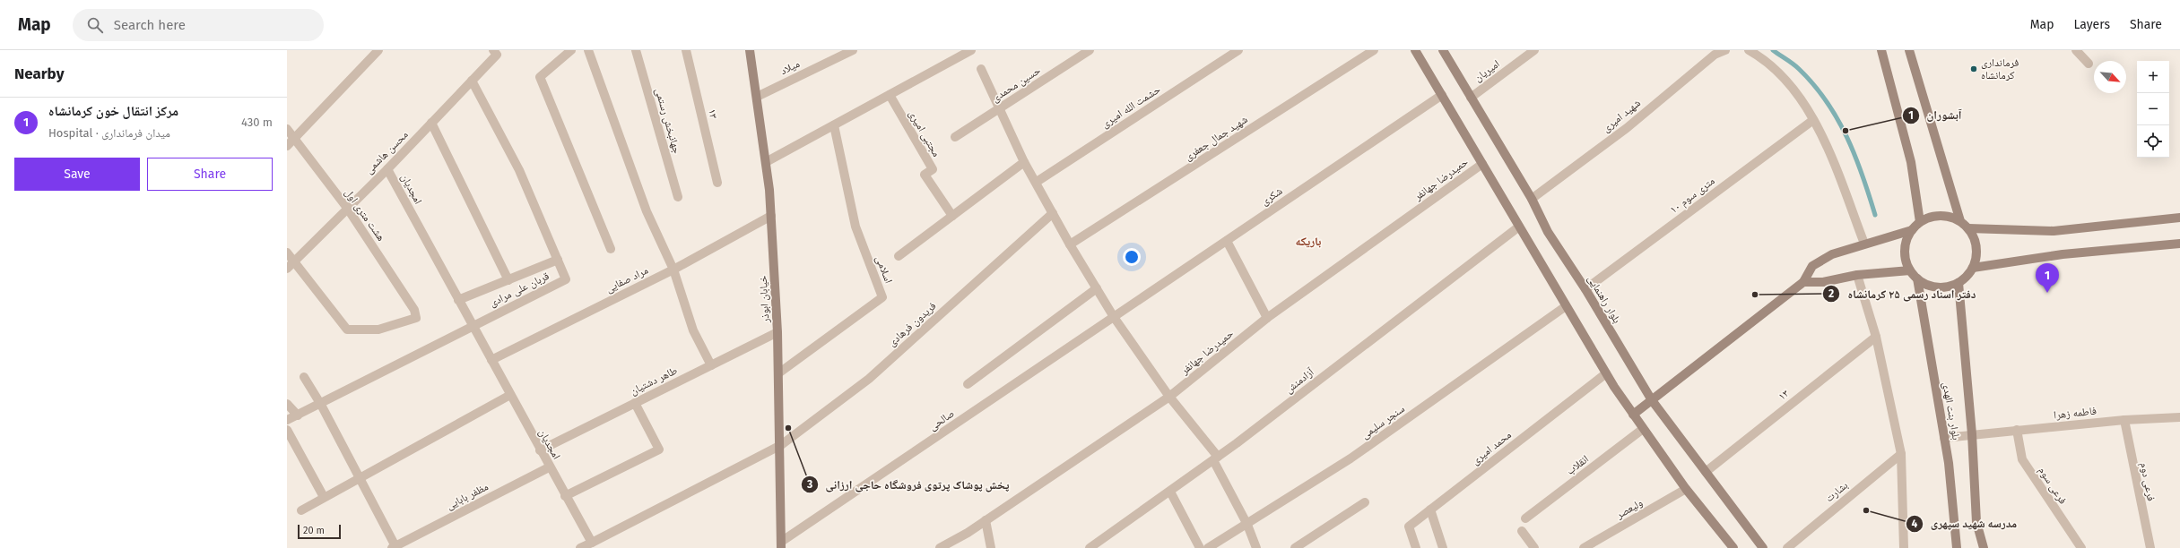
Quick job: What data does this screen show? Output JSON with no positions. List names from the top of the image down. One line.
{"streets":{"main road":["خیابان ابوذر","بلوار راهنمایی","بلوار بنت الهدی"],"street":["میلاد","امیریان","حسین محمدی","حشمت الله امیری","۱۳","شهید امیری","جهانبخش رستمی","مجتبی امیری","شهید جمال جعفری","محسن هاشمی","حمیدرضا جهانفر","امجدیان","۱۰ متری سوم","شکری","هشت متری اول","اسلامی","مراد صفایی","قربان علی مرادی","فریدون فرهادی","طاهر دشتیان","آزادمنش","فاطمه زهرا","صالحی","سنجر سلیمی","محمد امیری","انقلاب","فرعی دوم","فرعی سوم","بشارت","مظفر بابایی","ولیعصر"]},"crossings":[["میلاد","خیابان ابوذر"],["امیریان","بلوار راهنمایی"],["۱۳","بلوار راهنمایی"],["شهید امیری","بلوار راهنمایی"],["محسن هاشمی","امجدیان"],["محسن هاشمی","هشت متری اول"],["محسن هاشمی","قربان علی مرادی"],["امجدیان","مراد صفایی"],["امجدیان","قربان علی مرادی"],["امجدیان","طاهر دشتیان"],["امجدیان","مظفر بابایی"],["۱۰ متری سوم","بلوار راهنمایی"],["شکری","صالحی"],["اسلامی","خیابان ابوذر"],["مراد صفایی","خیابان ابوذر"],["قربان علی مرادی","مظفر بابایی"],["خیابان ابوذر","فریدون فرهادی"],["خیابان ابوذر","طاهر دشتیان"],["خیابان ابوذر","صالحی"],["بلوار بنت الهدی","فاطمه زهرا"],["فاطمه زهرا","فرعی دوم"],["فاطمه زهرا","فرعی سوم"]],"districts":["باریکه"],"places":["فرمانداری کرمانشاه","آبشوران","دفتر اسناد رسمی ۲۵ کرمانشاه","پخش پوشاک پرتوی فروشگاه حاجی ارزانی","مدرسه شهید سپهری"],"scale_bar":"20 m","north":"bottom right","page":{"header":"Map","search":"Search here","nav":["Map","Layers","Share"],"heading":"Nearby","map_buttons":["+","−"],"list":[{"mark":"1","name":"مرکز انتقال خون کرمانشاه","note":"Hospital · میدان فرمانداری","value":"430 m"}],"buttons":["Save","Share"],"pins":"1","scale":"20 m"}}
